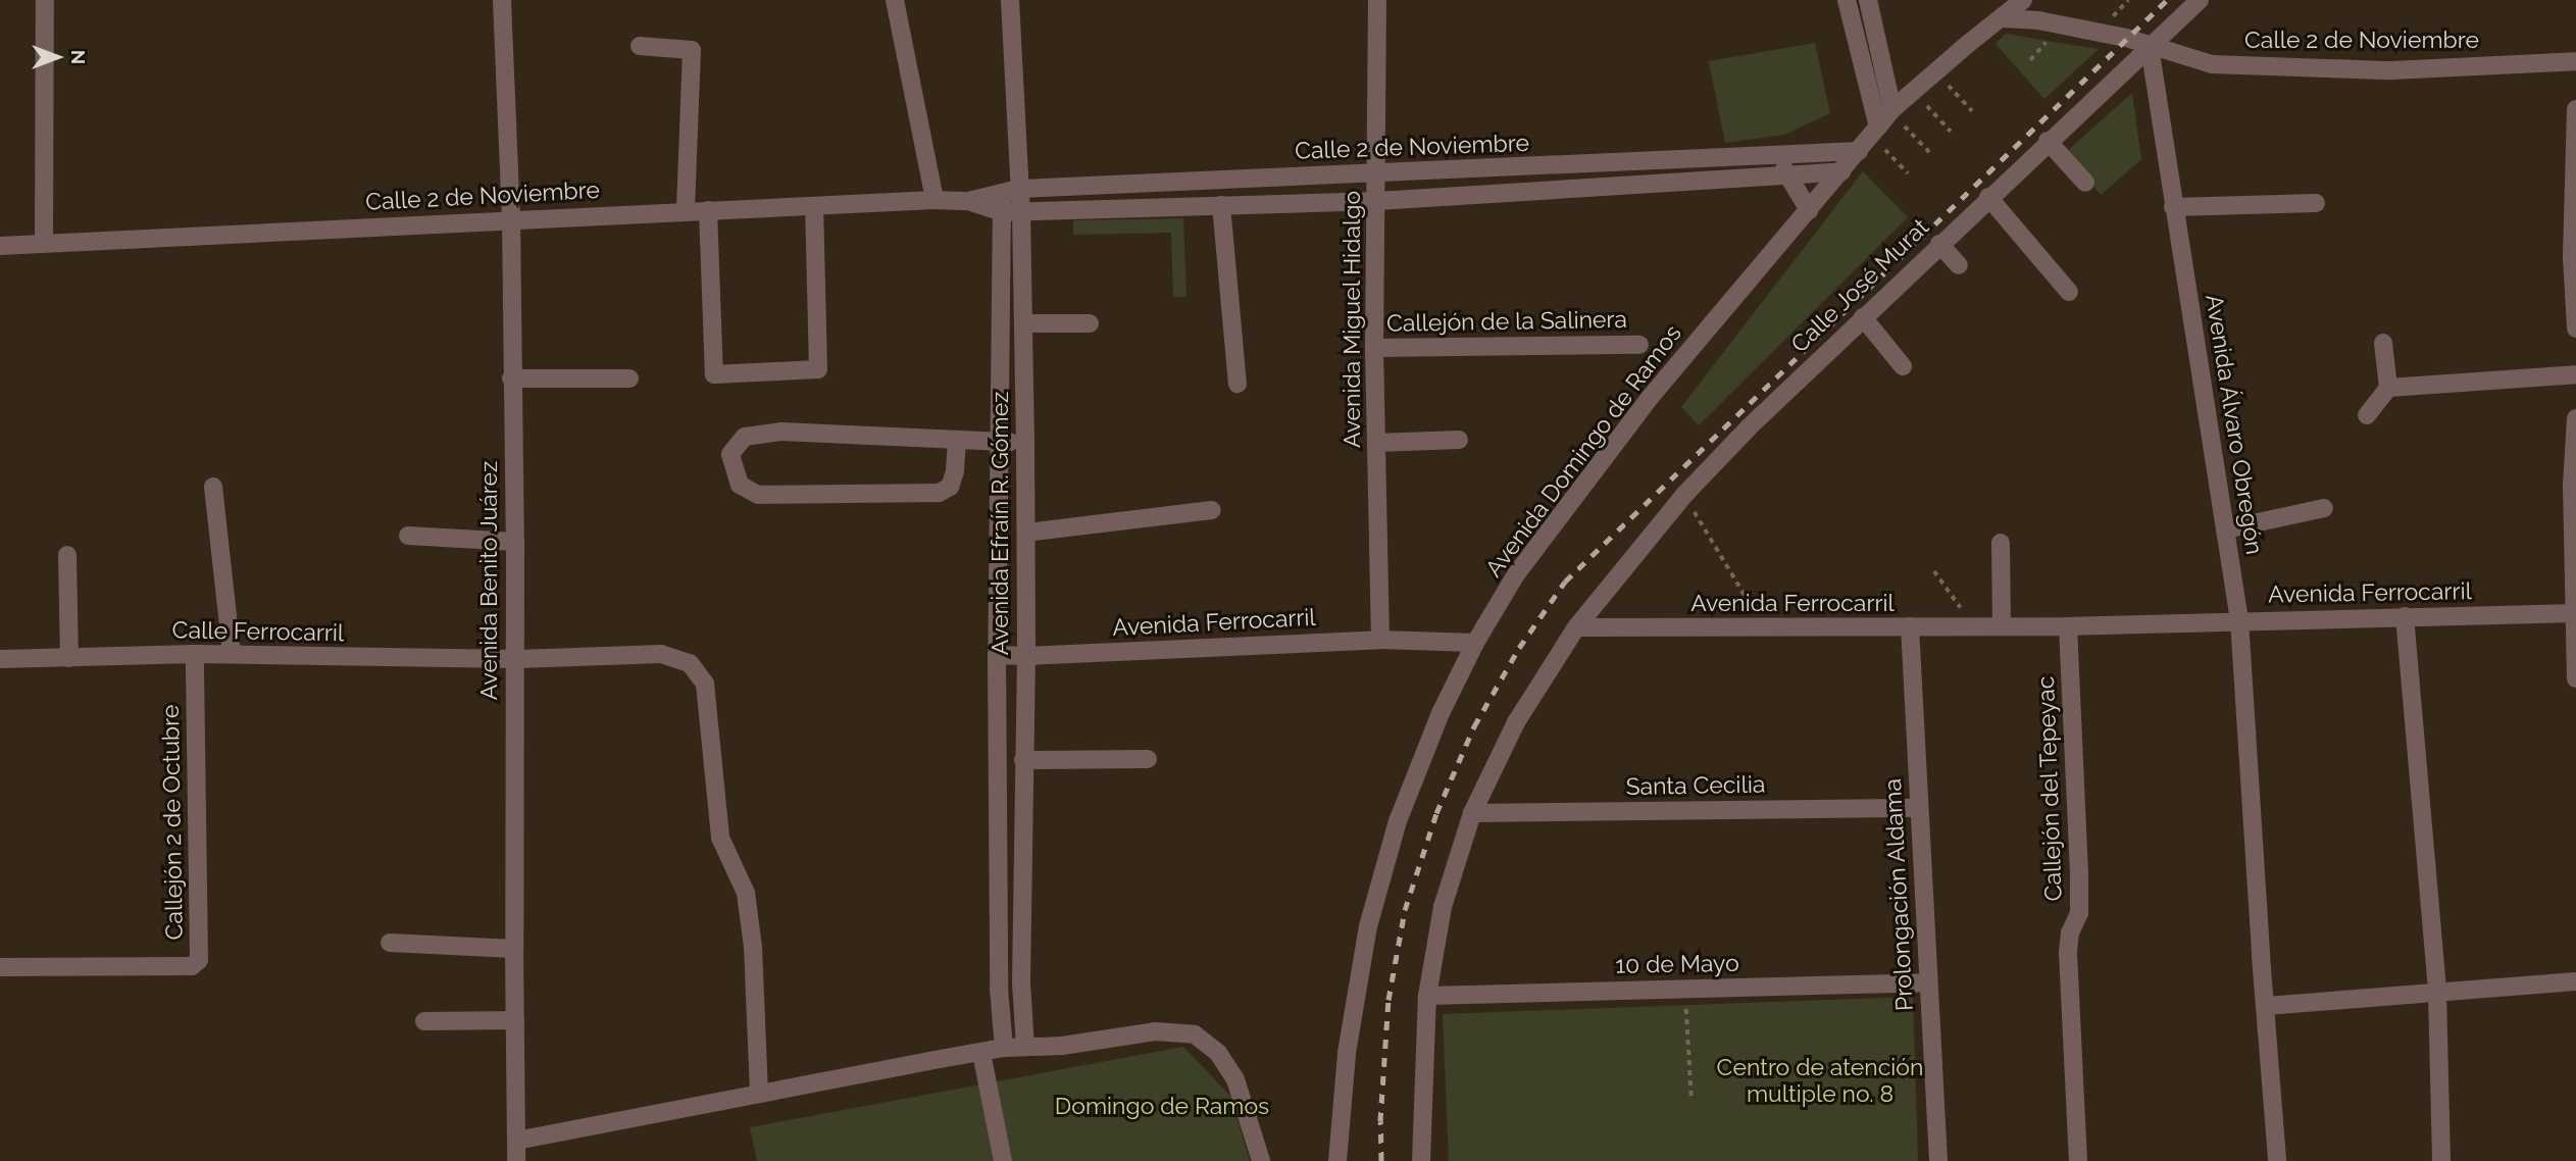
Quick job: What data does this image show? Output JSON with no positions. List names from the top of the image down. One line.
{"streets":{"street":["Calle 2 de Noviembre","Calle José Murat","Avenida Miguel Hidalgo","Callejón de la Salinera","Avenida Álvaro Obregón","Avenida Domingo de Ramos","Avenida Efraín R. Gómez","Avenida Benito Juárez","Avenida Ferrocarril","Calle Ferrocarril","Santa Cecilia","Callejón del Tepeyac","Callejón 2 de Octubre","Prolongación Aldama","10 de Mayo"]},"crossings":[["Calle 2 de Noviembre","Calle José Murat"],["Calle 2 de Noviembre","Avenida Miguel Hidalgo"],["Calle 2 de Noviembre","Avenida Álvaro Obregón"],["Calle 2 de Noviembre","Avenida Domingo de Ramos"],["Calle 2 de Noviembre","Avenida Efraín R. Gómez"],["Calle 2 de Noviembre","Avenida Benito Juárez"],["Calle José Murat","Avenida Álvaro Obregón"],["Calle José Murat","Avenida Ferrocarril"],["Avenida Miguel Hidalgo","Callejón de la Salinera"],["Avenida Miguel Hidalgo","Avenida Ferrocarril"],["Avenida Álvaro Obregón","Avenida Ferrocarril"],["Avenida Domingo de Ramos","Avenida Ferrocarril"],["Avenida Efraín R. Gómez","Avenida Ferrocarril"],["Avenida Benito Juárez","Calle Ferrocarril"],["Avenida Ferrocarril","Callejón del Tepeyac"],["Avenida Ferrocarril","Prolongación Aldama"],["Calle Ferrocarril","Callejón 2 de Octubre"],["Santa Cecilia","Prolongación Aldama"],["Prolongación Aldama","10 de Mayo"]],"parks":["Centro de atención multiple no. 8","Domingo de Ramos"],"north":"right"}
